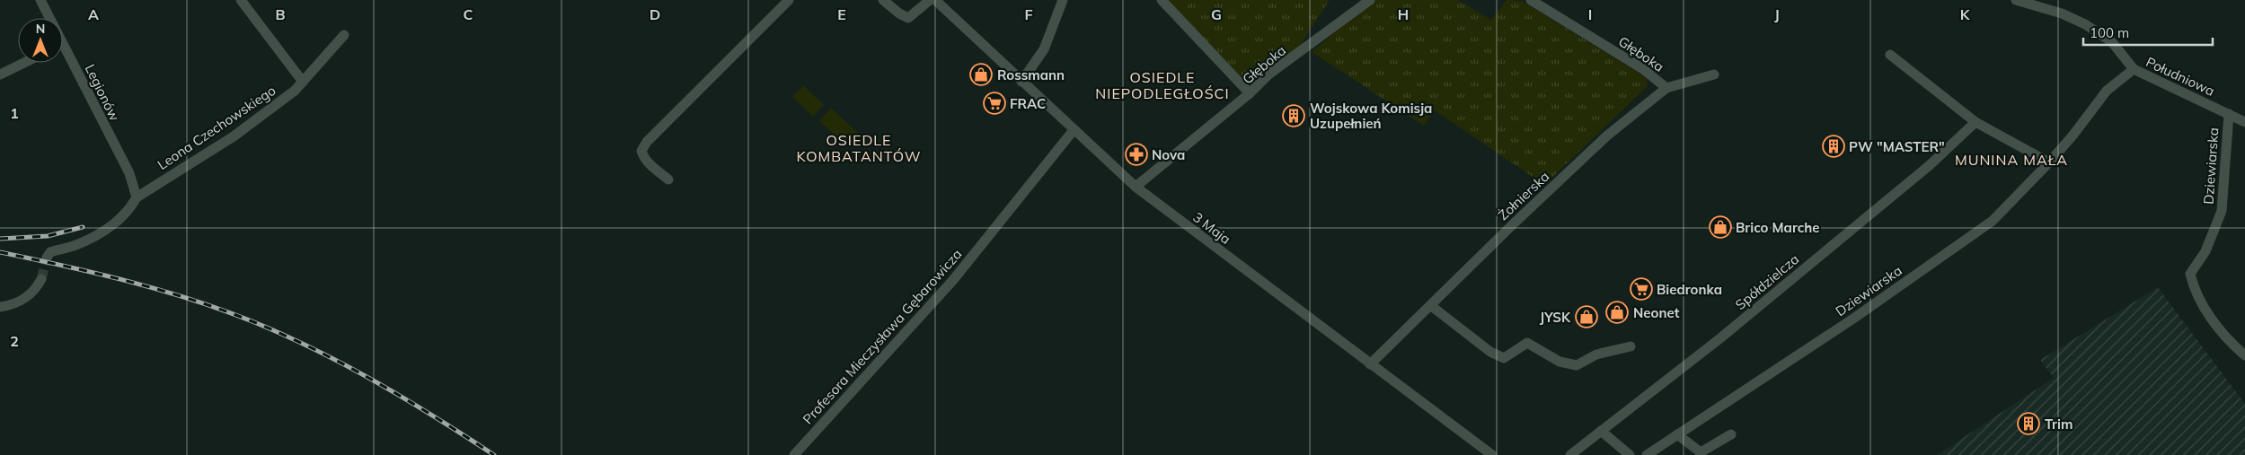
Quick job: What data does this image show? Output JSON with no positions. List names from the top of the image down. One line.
{"streets":{"street":["Głęboka","Południowa","Legionów","Leona Czechowskiego","Dziewiarska","Żołnierska","3 Maja","Spółdzielcza","Profesora Mieczysława Gębarowicza"]},"crossings":[["Głęboka","Żołnierska"],["Głęboka","3 Maja"],["Południowa","Dziewiarska"],["Legionów","Leona Czechowskiego"],["Żołnierska","3 Maja"],["3 Maja","Profesora Mieczysława Gębarowicza"]],"districts":["OSIEDLE NIEPODLEGŁOŚCI","OSIEDLE KOMBATANTÓW","MUNINA MAŁA"],"places":{"shop":["Rossmann","Brico Marche","Neonet","JYSK"],"supermarket":["FRAC","Biedronka"],"building":["Wojskowa Komisja Uzupełnień","PW \"MASTER\"","Trim"],"pharmacy":["Nova"]},"scale_bar":"100 m","north":"top","grid":{"columns":["A","B","C","D","E","F","G","H","I","J","K"],"rows":["1","2"]}}
